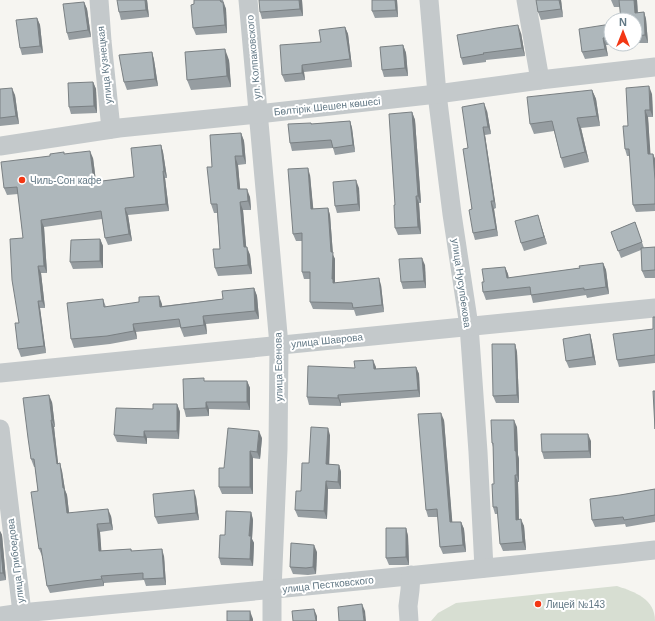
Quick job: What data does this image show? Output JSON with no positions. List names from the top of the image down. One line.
{"streets":{"street":["ул. Kолпаковского","улица Кузнецкая","Бөлтірік Шешен көшесі","улица Нусупбекова","улица Шаврова","улица Есенова","улица Грибоедова","улица Пестковского"]},"crossings":[["ул. Kолпаковского","Бөлтірік Шешен көшесі"],["ул. Kолпаковского","улица Есенова"],["улица Кузнецкая","Бөлтірік Шешен көшесі"],["Бөлтірік Шешен көшесі","улица Нусупбекова"],["Бөлтірік Шешен көшесі","улица Есенова"],["улица Нусупбекова","улица Шаврова"],["улица Нусупбекова","улица Пестковского"],["улица Шаврова","улица Есенова"],["улица Есенова","улица Пестковского"],["улица Грибоедова","улица Пестковского"]],"places":["Чиль-Сон кафе","Лицей №143"],"north":"top"}
